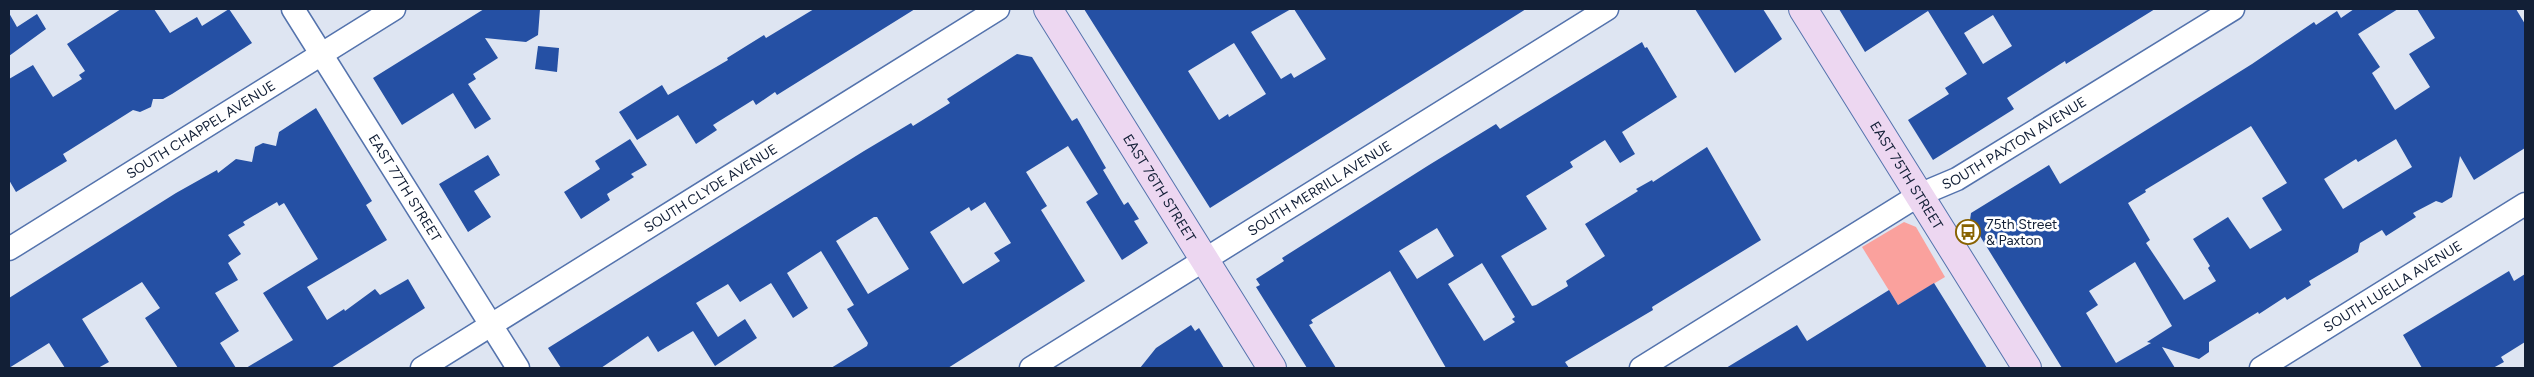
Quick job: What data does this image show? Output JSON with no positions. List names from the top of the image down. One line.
{"streets":{"street":["SOUTH CHAPPEL AVENUE","SOUTH PAXTON AVENUE","EAST 75TH STREET","EAST 77TH STREET","SOUTH MERRILL AVENUE","SOUTH CLYDE AVENUE","EAST 76TH STREET","SOUTH LUELLA AVENUE"]},"crossings":[["SOUTH CHAPPEL AVENUE","EAST 77TH STREET"],["SOUTH PAXTON AVENUE","EAST 75TH STREET"],["EAST 77TH STREET","SOUTH CLYDE AVENUE"],["SOUTH MERRILL AVENUE","EAST 76TH STREET"]],"places":{"bus stop":["75th Street & Paxton"]}}
